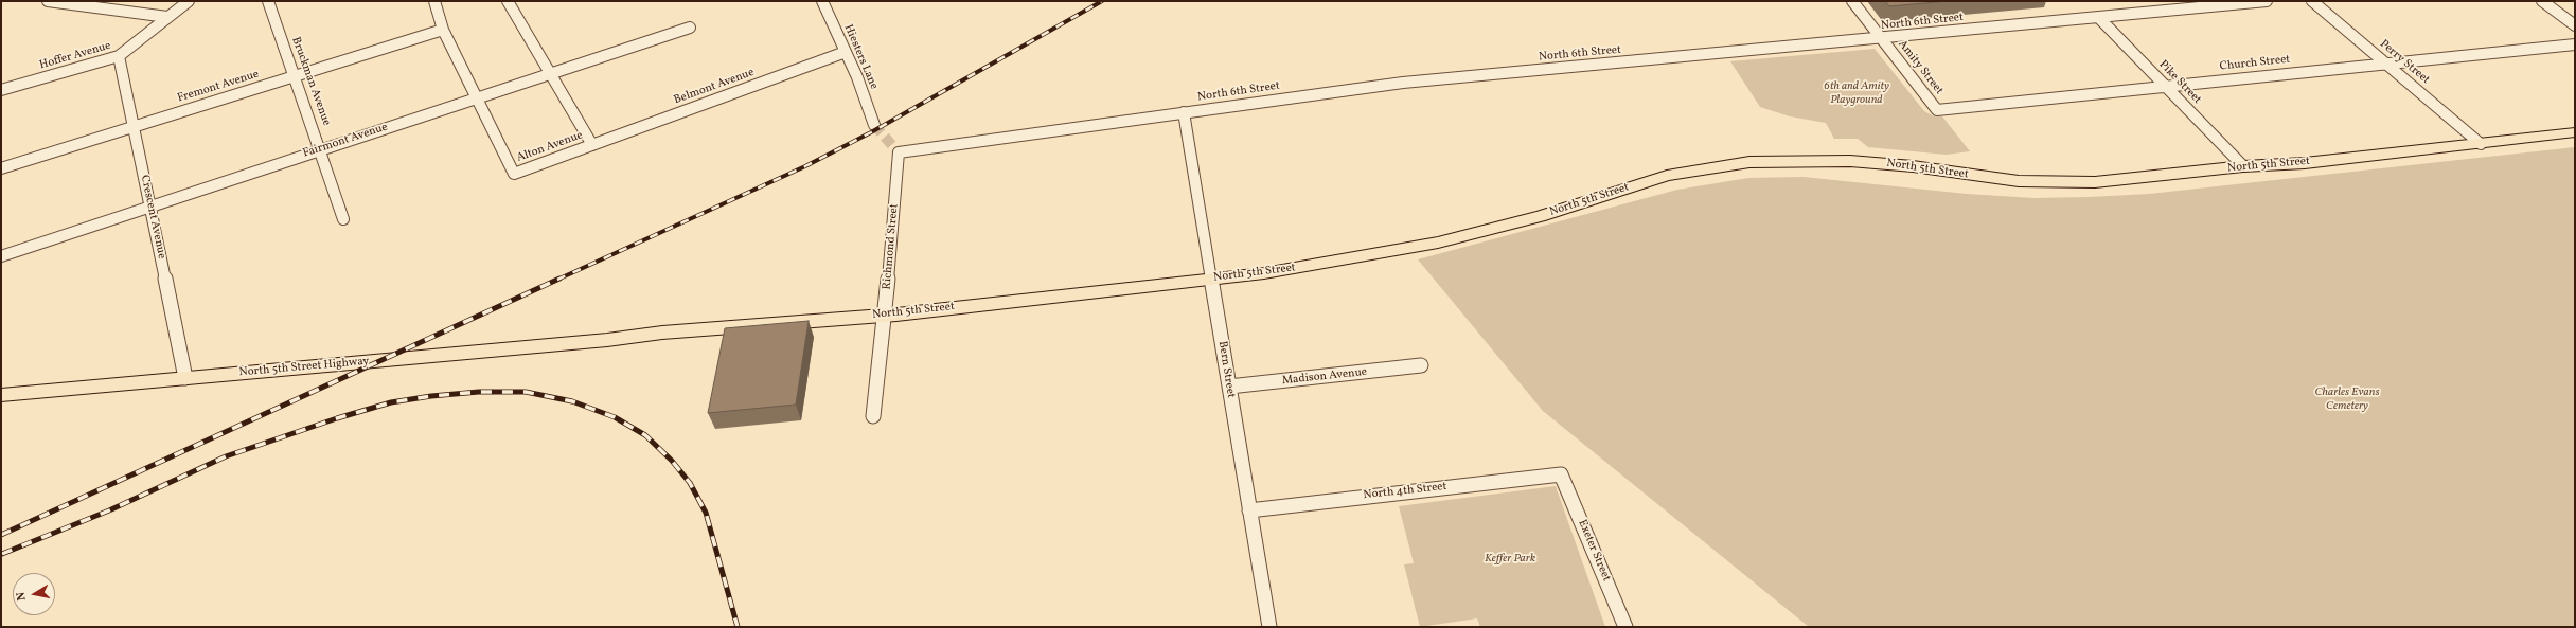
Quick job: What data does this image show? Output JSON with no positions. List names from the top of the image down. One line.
{"streets":{"main road":["North 5th Street","North 5th Street Highway"],"street":["North 6th Street","Hoffer Avenue","Hiesters Lane","Perry Street","Church Street","Amity Street","Bruckman Avenue","Pike Street","Fremont Avenue","Belmont Avenue","Fairmont Avenue","Alton Avenue","Crescent Avenue","Richmond Street","Bern Street","Madison Avenue","North 4th Street","Exeter Street"]},"crossings":[["North 6th Street","Amity Street"],["North 6th Street","Pike Street"],["North 6th Street","Richmond Street"],["North 6th Street","Bern Street"],["Hoffer Avenue","Crescent Avenue"],["Hiesters Lane","Belmont Avenue"],["Perry Street","Church Street"],["Perry Street","North 5th Street"],["Church Street","Amity Street"],["Church Street","Pike Street"],["Bruckman Avenue","Fremont Avenue"],["Bruckman Avenue","Fairmont Avenue"],["Pike Street","North 5th Street"],["Fremont Avenue","Alton Avenue"],["Fremont Avenue","Crescent Avenue"],["Belmont Avenue","Alton Avenue"],["Fairmont Avenue","Alton Avenue"],["Fairmont Avenue","Crescent Avenue"],["North 5th Street","Richmond Street"],["North 5th Street","North 5th Street Highway"],["North 5th Street","Bern Street"],["Crescent Avenue","North 5th Street Highway"],["Bern Street","Madison Avenue"],["Bern Street","North 4th Street"],["North 4th Street","Exeter Street"]],"parks":["6th and Amity Playground","Charles Evans Cemetery","Keffer Park"],"north":"left"}
